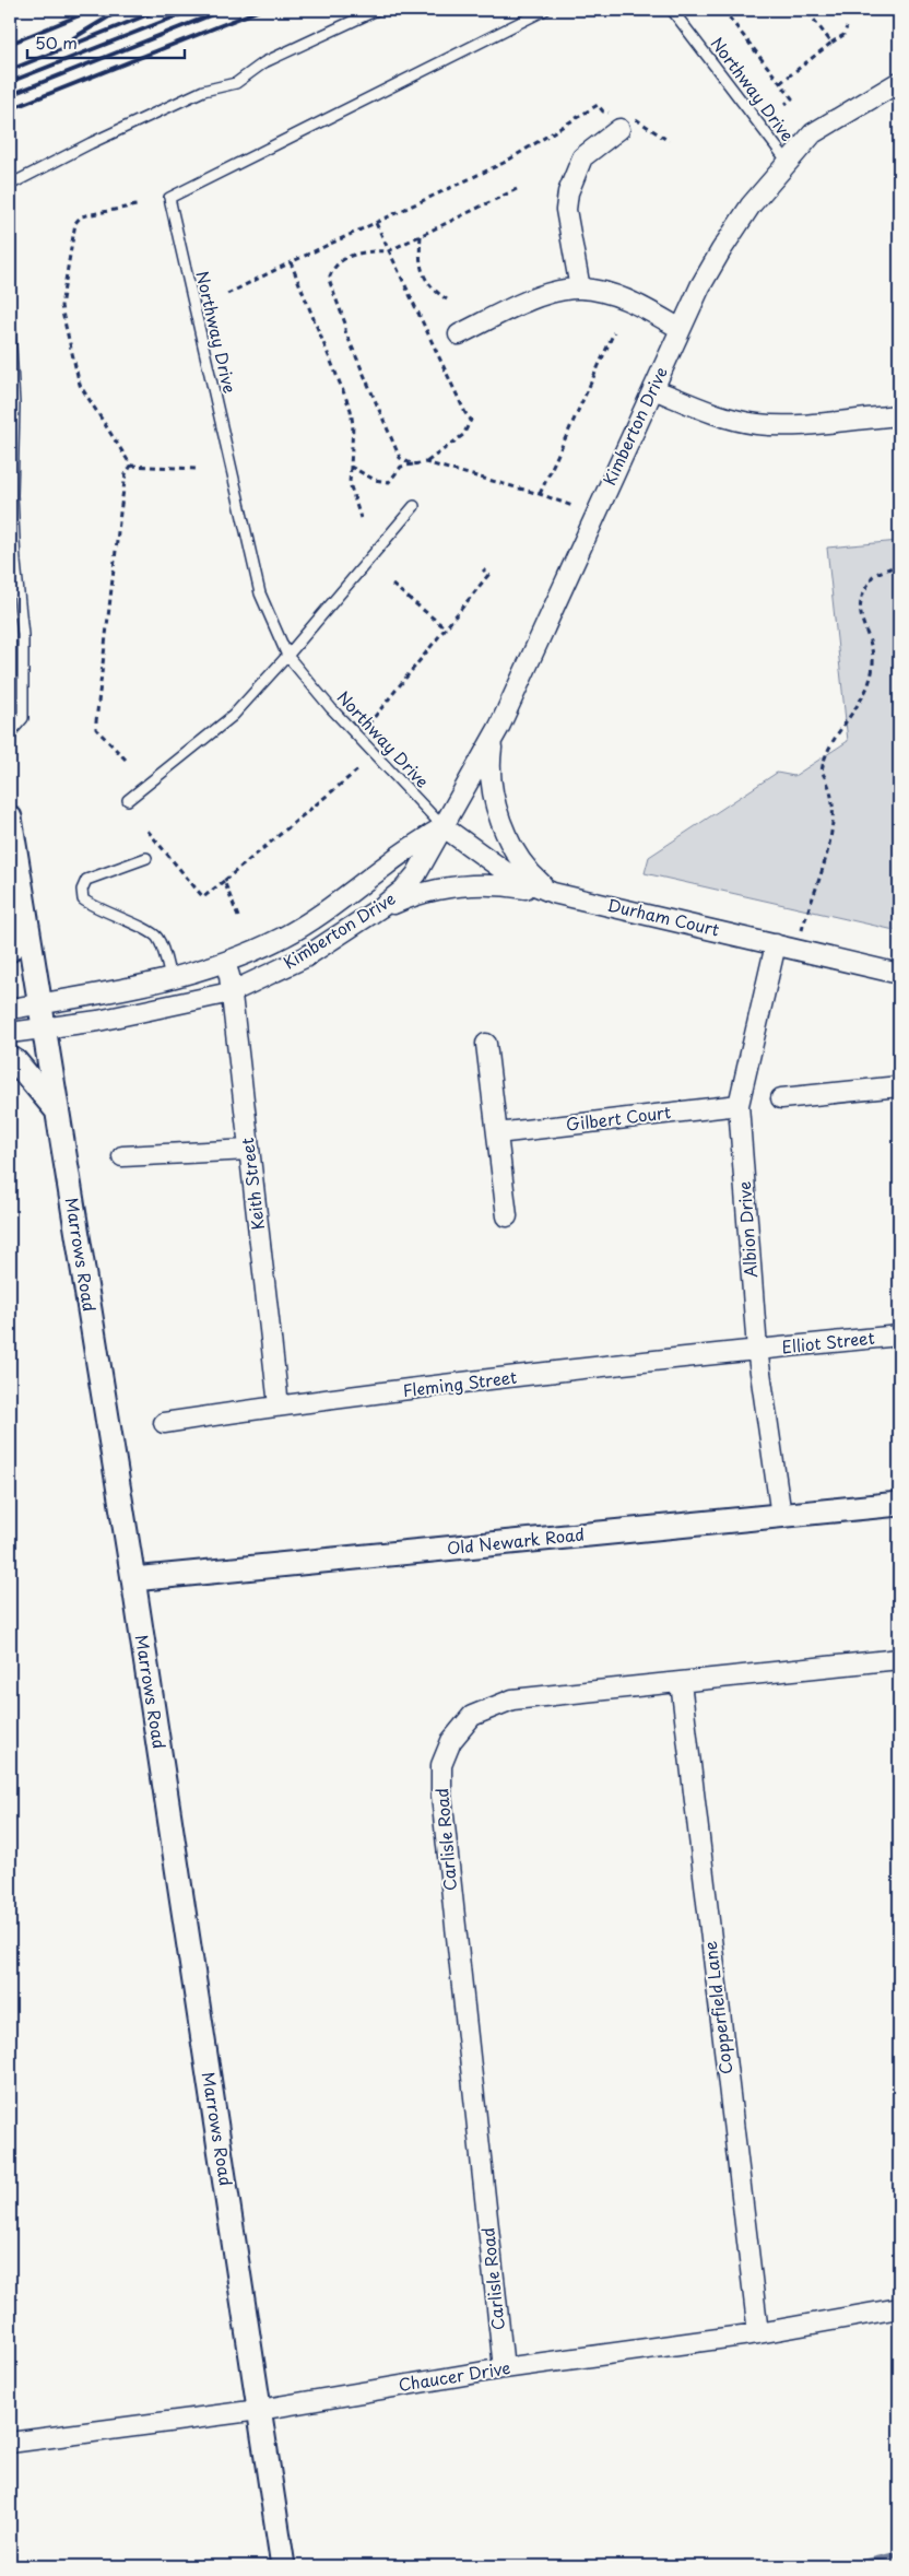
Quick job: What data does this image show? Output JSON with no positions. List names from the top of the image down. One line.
{"streets":{"street":["Kimberton Drive","Durham Court","Gilbert Court","Keith Street","Albion Drive","Marrows Road","Elliot Street","Fleming Street","Old Newark Road","Carlisle Road","Copperfield Lane","Chaucer Drive"],"lane":["Northway Drive"]},"crossings":[["Northway Drive","Kimberton Drive"],["Northway Drive","Durham Court"],["Kimberton Drive","Durham Court"],["Kimberton Drive","Keith Street"],["Kimberton Drive","Marrows Road"],["Durham Court","Albion Drive"],["Gilbert Court","Albion Drive"],["Keith Street","Fleming Street"],["Albion Drive","Elliot Street"],["Albion Drive","Fleming Street"],["Albion Drive","Old Newark Road"],["Marrows Road","Old Newark Road"],["Marrows Road","Chaucer Drive"],["Elliot Street","Fleming Street"],["Carlisle Road","Copperfield Lane"],["Carlisle Road","Chaucer Drive"],["Copperfield Lane","Chaucer Drive"]],"scale_bar":"50 m"}
